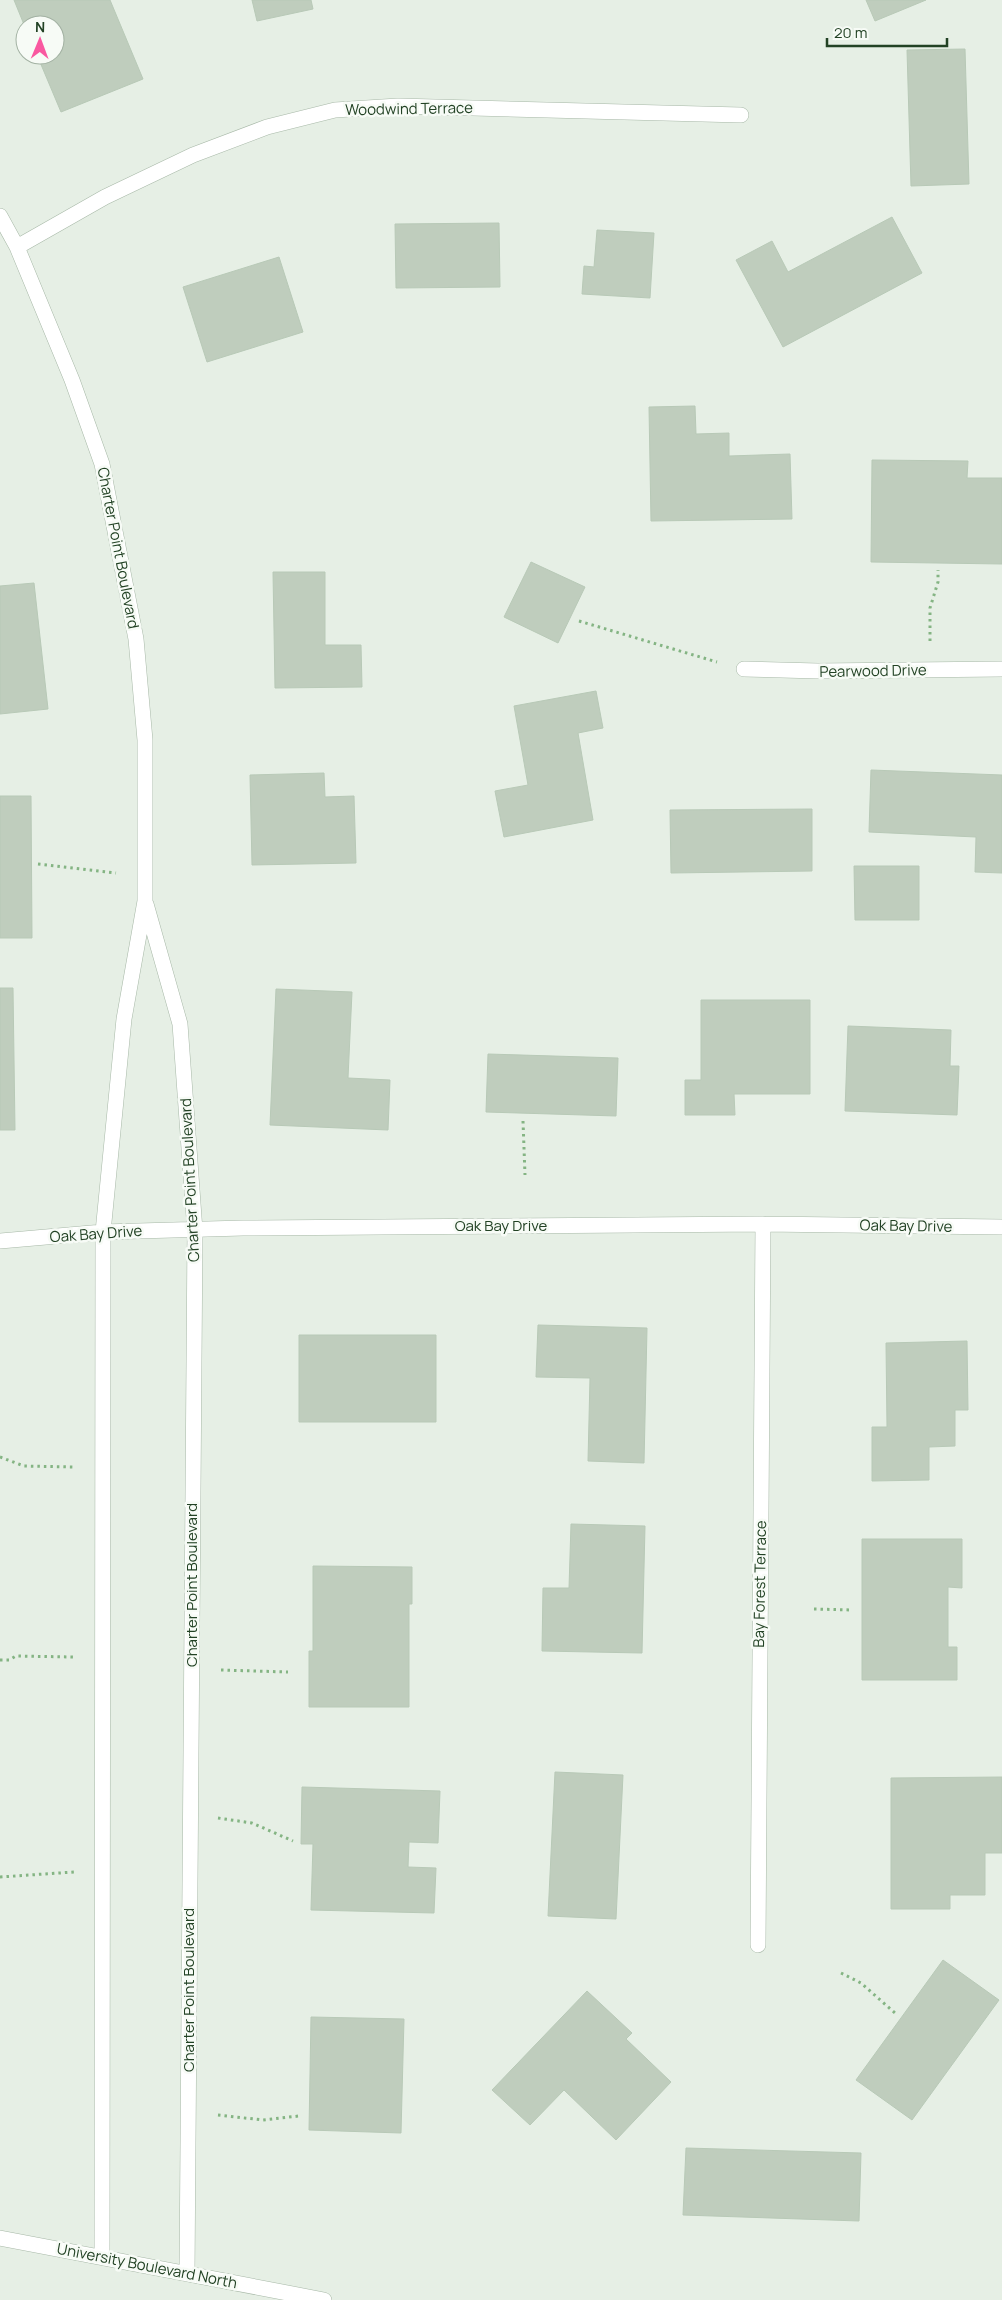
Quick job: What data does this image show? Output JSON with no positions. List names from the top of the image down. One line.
{"streets":{"street":["Woodwind Terrace","Charter Point Boulevard","Pearwood Drive","Oak Bay Drive","Bay Forest Terrace","University Boulevard North"]},"crossings":[["Woodwind Terrace","Charter Point Boulevard"],["Charter Point Boulevard","Oak Bay Drive"],["Charter Point Boulevard","University Boulevard North"],["Oak Bay Drive","Bay Forest Terrace"]],"scale_bar":"20 m","north":"top"}
